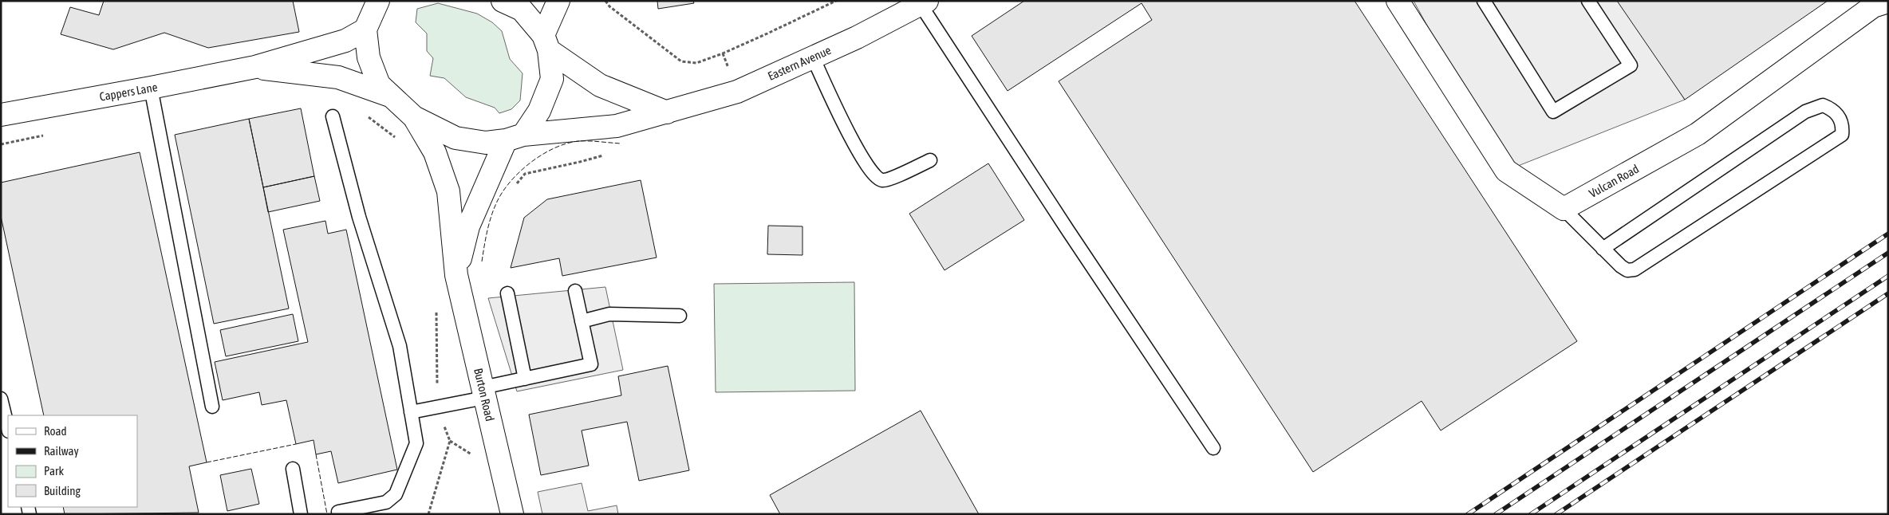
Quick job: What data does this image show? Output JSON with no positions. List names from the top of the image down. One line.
{"streets":{"main road":["Eastern Avenue","Cappers Lane","Vulcan Road","Burton Road"]},"crossings":[["Eastern Avenue","Burton Road"]],"legend":["Road","Railway","Park","Building"]}
